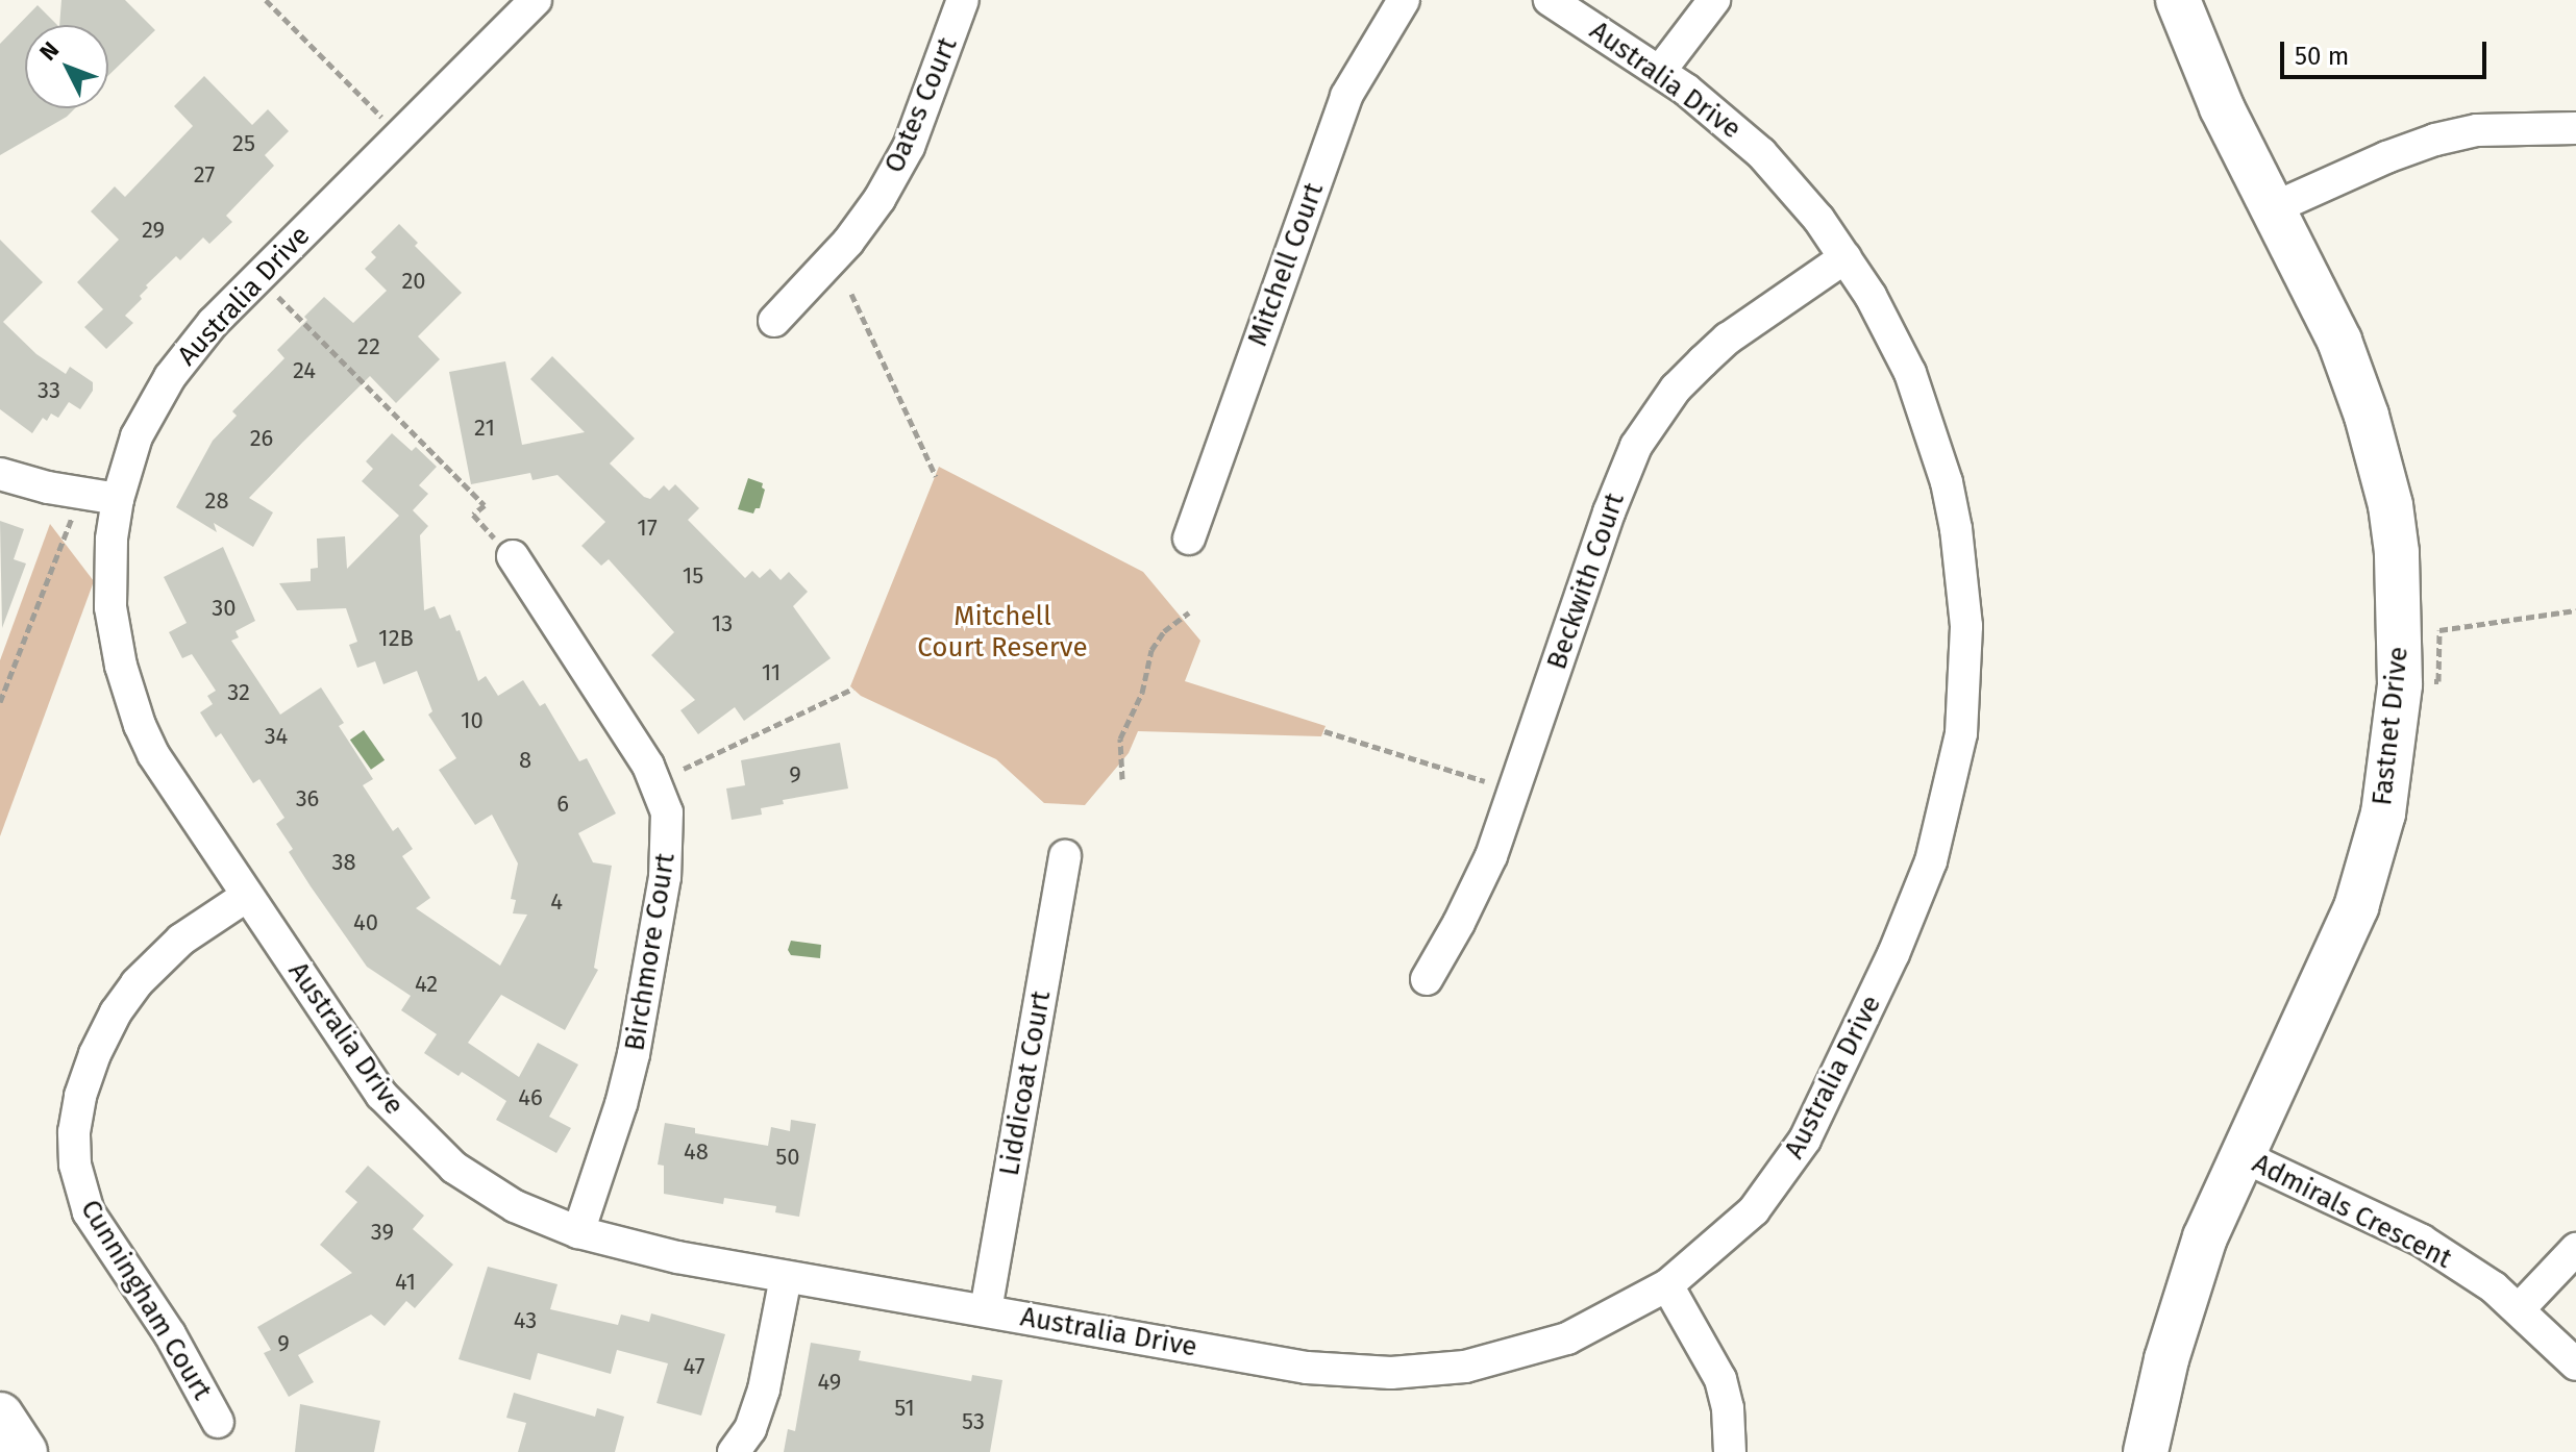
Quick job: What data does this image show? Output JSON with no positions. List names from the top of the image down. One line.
{"streets":{"street":["Australia Drive","Oates Court","Mitchell Court","Beckwith Court","Fastnet Drive","Birchmore Court","Liddicoat Court","Admirals Crescent","Cunningham Court"]},"crossings":[["Australia Drive","Beckwith Court"],["Australia Drive","Birchmore Court"],["Australia Drive","Liddicoat Court"],["Australia Drive","Cunningham Court"],["Fastnet Drive","Admirals Crescent"]],"parks":["Mitchell Court Reserve"],"house_numbers":["25","27","29","20","22","24","33","21","26","28","17","15","30","13","12B","11","32","10","34","8","9","36","6","38","4","40","42","46","48","50","39","41","43","9","47","49","51","53"],"scale_bar":"50 m","north":"top left"}
